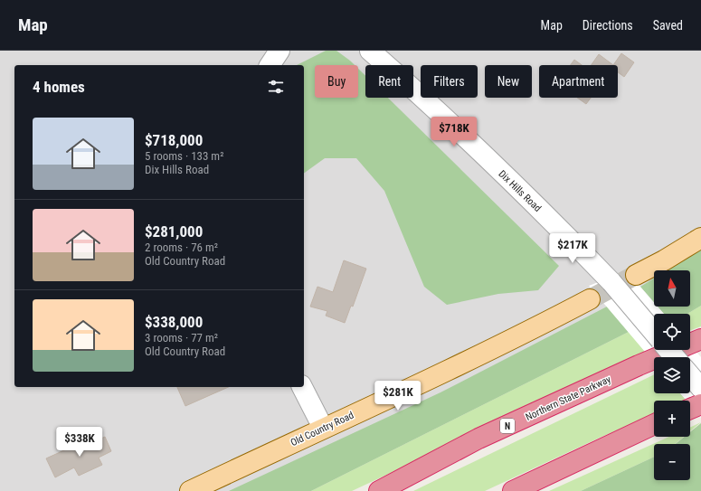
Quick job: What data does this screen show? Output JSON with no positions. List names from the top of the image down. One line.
{"streets":{"highway":["Northern State Parkway","N"],"main road":["Old Country Road"],"street":["Dix Hills Road"]},"north":"top","page":{"header":"Map","nav":["Map","Directions","Saved"],"chip":["Buy","Rent","Filters","New","Apartment"],"heading":"4 homes","list":[{"name":"$718,000","note":"5 rooms · 133 m² · Dix Hills Road"},{"name":"$281,000","note":"2 rooms · 76 m² · Old Country Road"},{"name":"$338,000","note":"3 rooms · 77 m² · Old Country Road"}],"price":["$718K","$217K","$281K","$338K"],"map_buttons":["+","−"]}}
